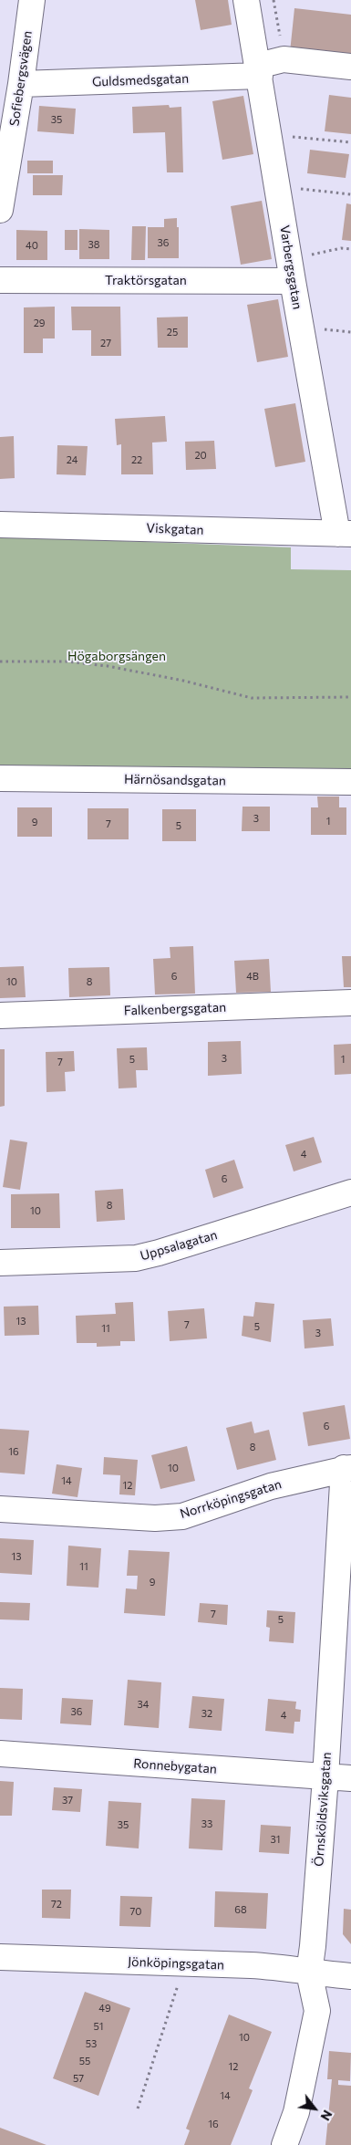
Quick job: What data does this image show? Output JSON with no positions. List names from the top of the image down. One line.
{"streets":{"street":["Sofiebergsvägen","Guldsmedsgatan","Varbergsgatan","Traktörsgatan","Viskgatan","Härnösandsgatan","Falkenbergsgatan","Uppsalagatan","Norrköpingsgatan","Ronnebygatan","Örnsköldsviksgatan","Jönköpingsgatan"]},"crossings":[["Sofiebergsvägen","Guldsmedsgatan"],["Guldsmedsgatan","Varbergsgatan"],["Varbergsgatan","Traktörsgatan"],["Varbergsgatan","Viskgatan"],["Norrköpingsgatan","Örnsköldsviksgatan"],["Ronnebygatan","Örnsköldsviksgatan"],["Örnsköldsviksgatan","Jönköpingsgatan"]],"parks":["Högaborgsängen"],"house_numbers":["35","36","38","40","29","25","27","20","24","22","3","1","9","7","5","6","4B","10","8","3","5","1","7","4","6","8","10","13","7","5","11","3","6","8","16","10","14","12","13","11","9","7","5","34","36","32","4","37","33","35","31","72","68","70","49","51","10","53","55","12","57","14","16"],"north":"bottom right"}
